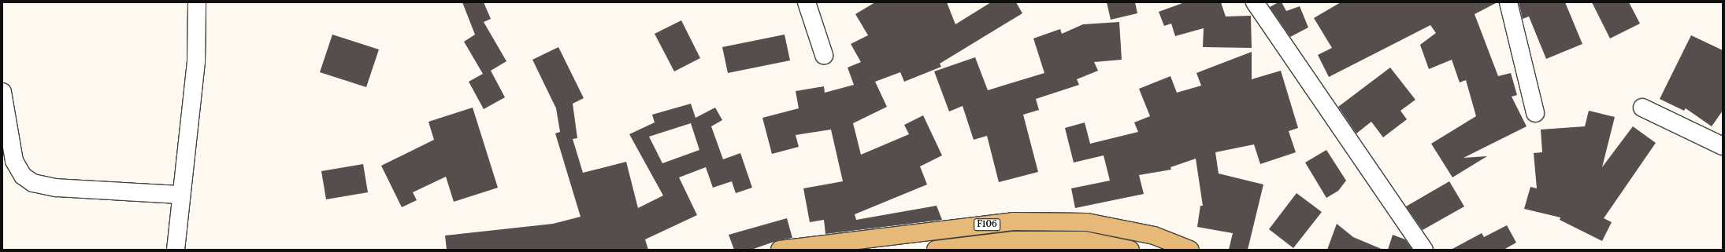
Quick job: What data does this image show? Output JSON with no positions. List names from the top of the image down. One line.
{"streets":{"main road":["F106"]}}
